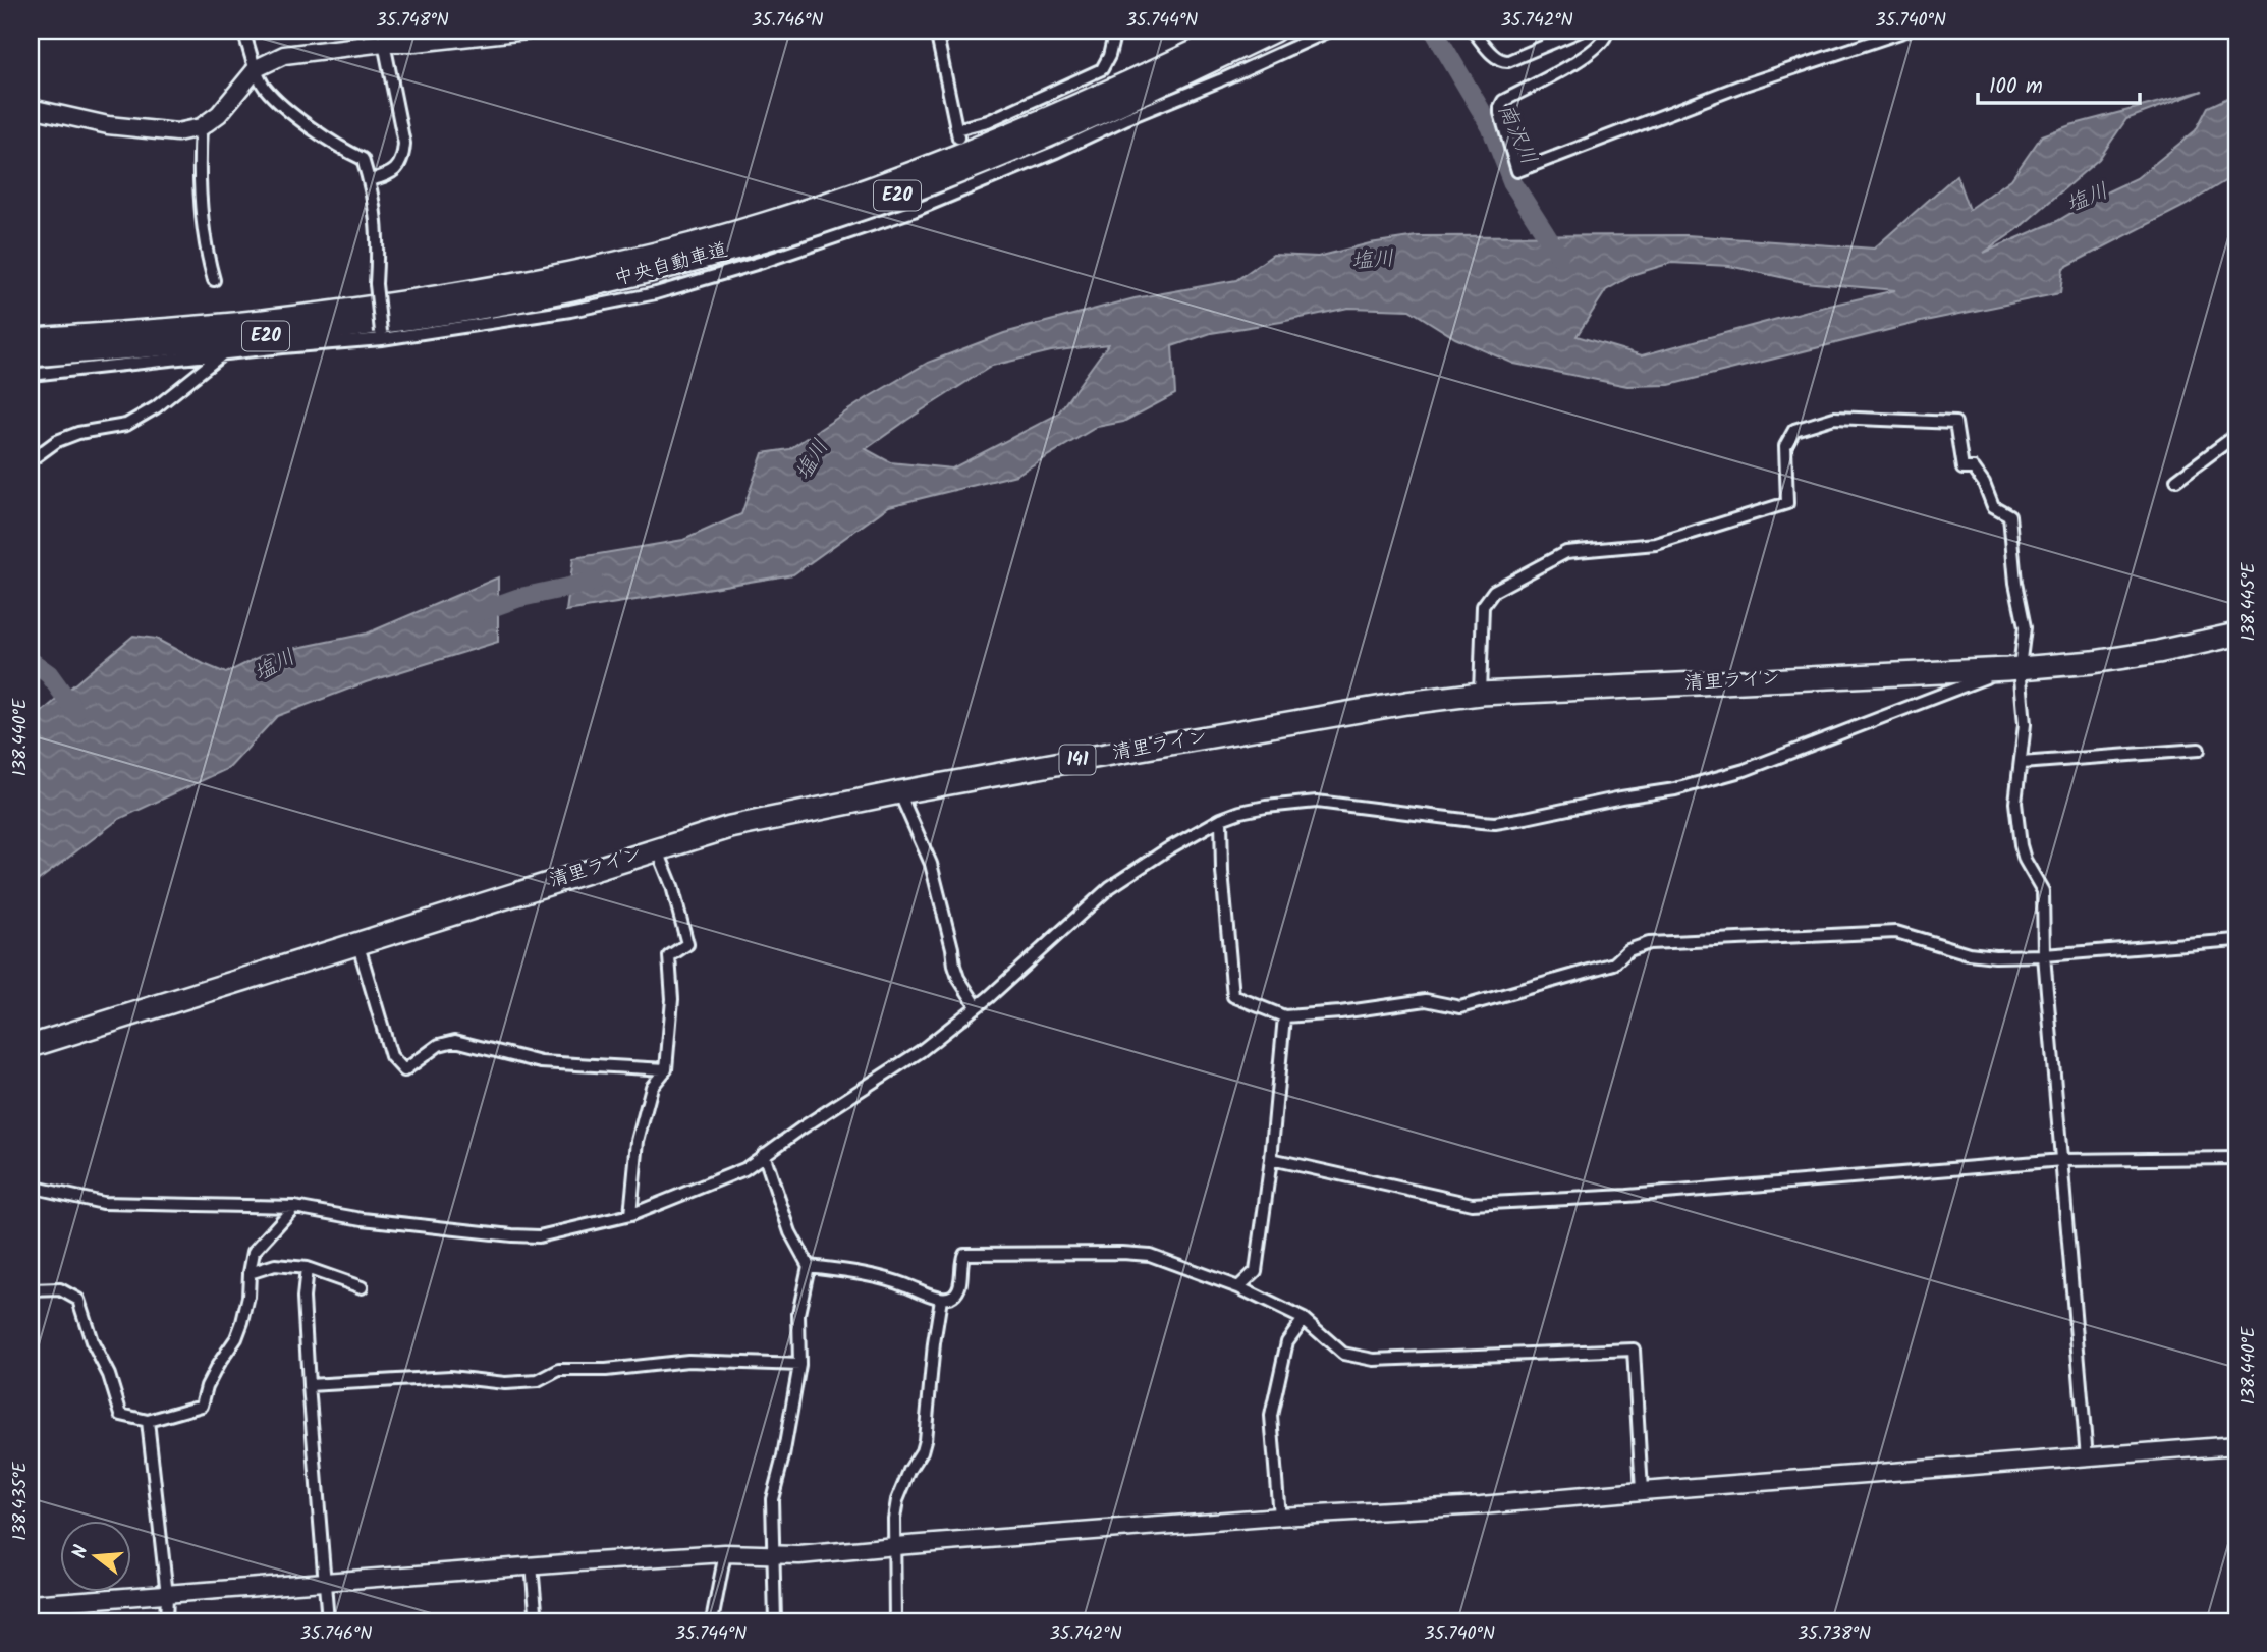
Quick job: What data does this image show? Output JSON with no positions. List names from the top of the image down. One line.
{"streets":{"highway":["E20","中央自動車道","清里ライン","141"]},"water":["南沢川","塩川"],"scale_bar":"100 m","north":"left","coordinates":["35.748°N","35.746°N","35.744°N","35.742°N","35.740°N","138.445°E","138.440°E","138.435°E","35.738°N"]}
